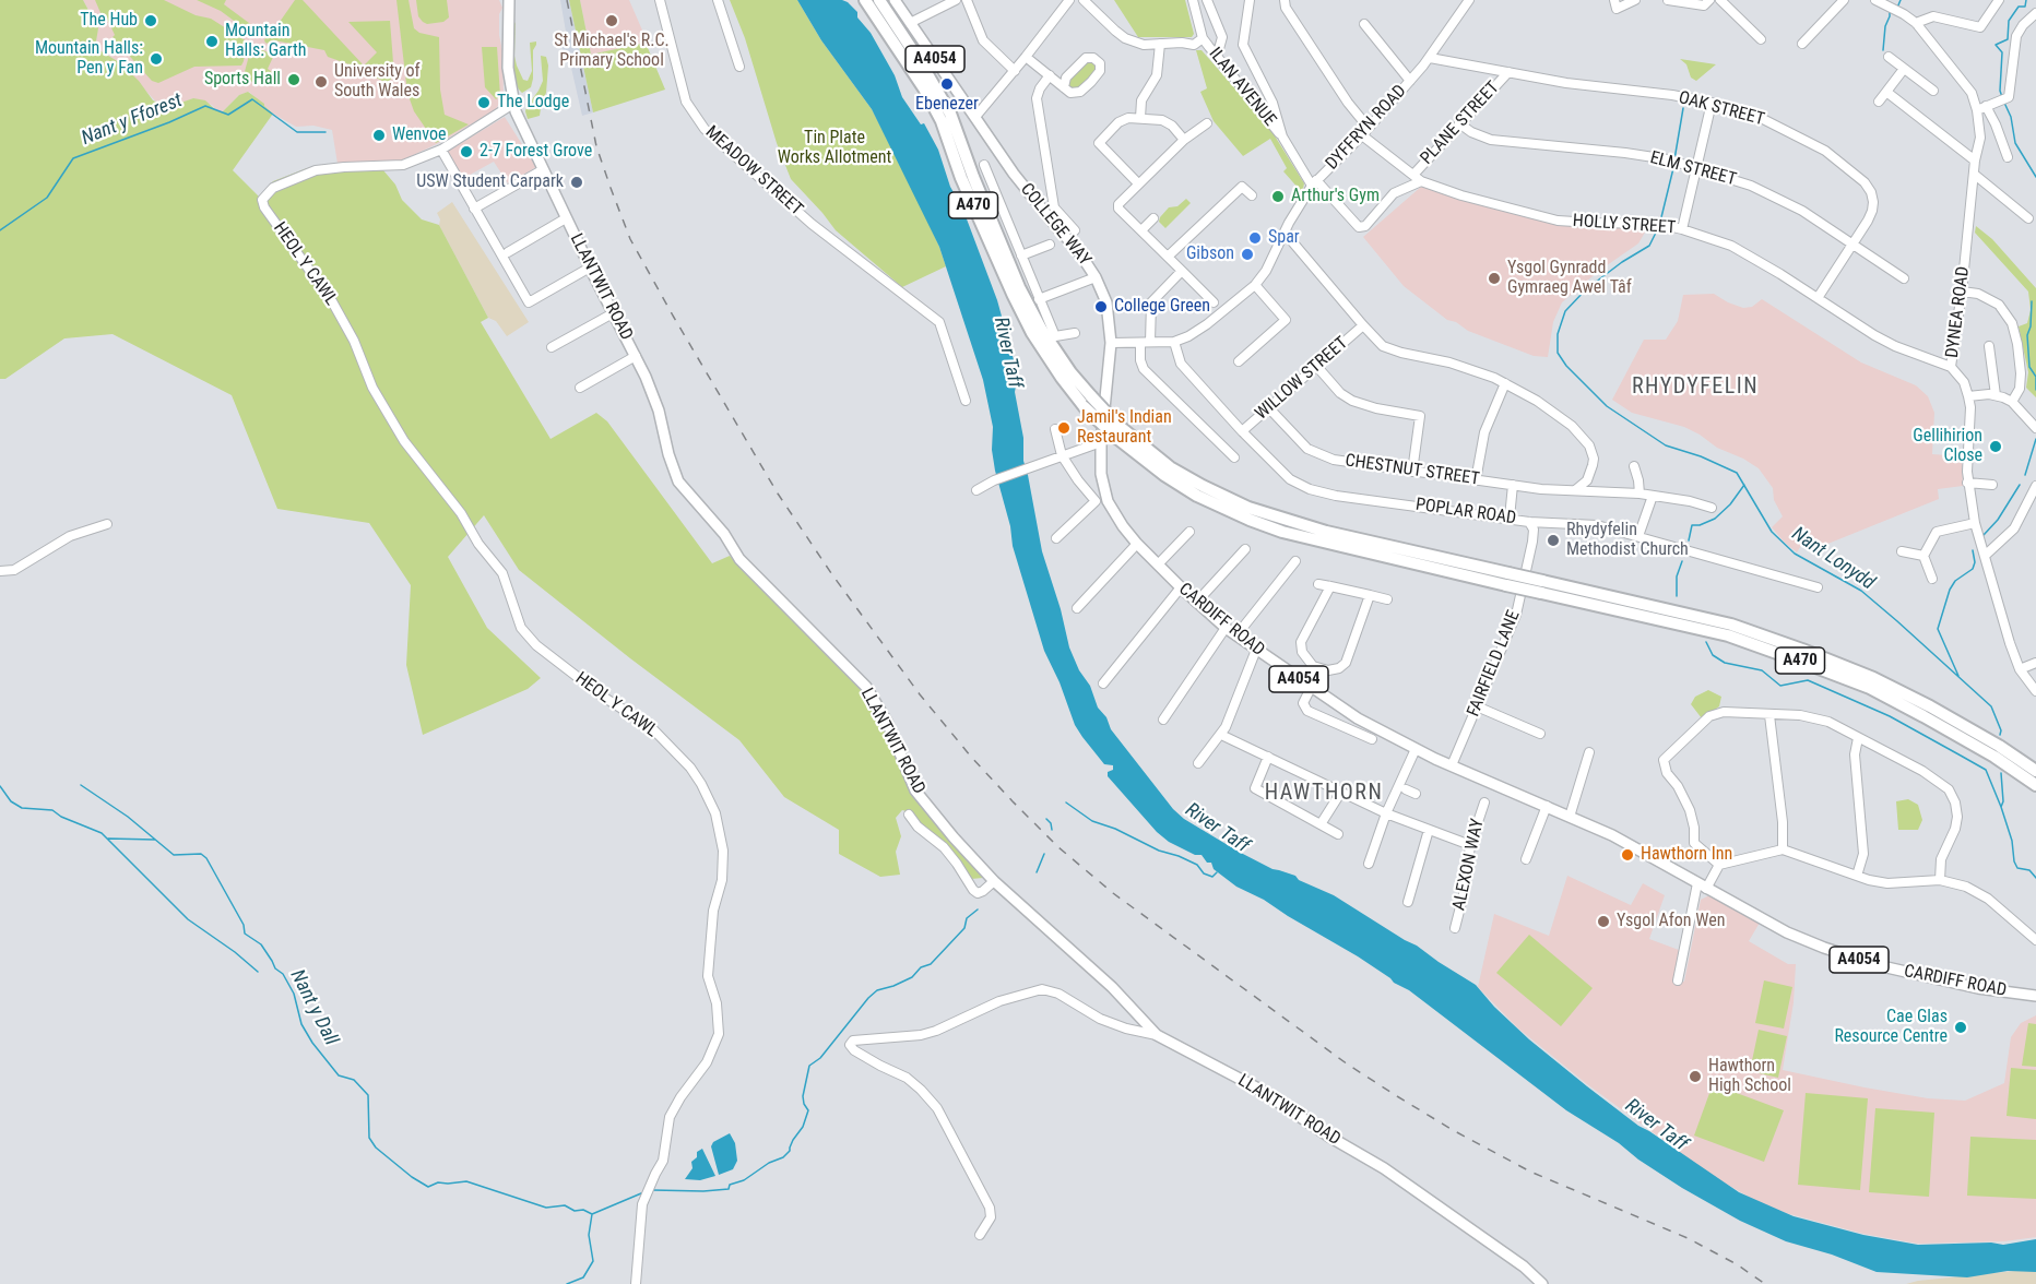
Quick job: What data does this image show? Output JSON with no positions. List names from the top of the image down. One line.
{"streets":{"highway":["A470"],"main road":["A4054","COLLEGE WAY","LLANTWIT ROAD","CARDIFF ROAD"],"street":["ILAN AVENUE","OAK STREET","PLANE STREET","DYFFRYN ROAD","ELM STREET","MEADOW STREET","HOLLY STREET","HEOL Y CAWL","DYNEA ROAD","WILLOW STREET","CHESTNUT STREET","POPLAR ROAD","FAIRFIELD LANE","ALEXON WAY"]},"crossings":[["A4054","COLLEGE WAY"],["OAK STREET","PLANE STREET"],["OAK STREET","DYFFRYN ROAD"],["OAK STREET","ELM STREET"],["OAK STREET","HOLLY STREET"],["PLANE STREET","ELM STREET"],["PLANE STREET","HOLLY STREET"],["DYFFRYN ROAD","COLLEGE WAY"],["DYFFRYN ROAD","HOLLY STREET"],["DYFFRYN ROAD","POPLAR ROAD"],["DYFFRYN ROAD","CARDIFF ROAD"],["COLLEGE WAY","CARDIFF ROAD"],["HOLLY STREET","DYNEA ROAD"],["WILLOW STREET","CHESTNUT STREET"],["WILLOW STREET","POPLAR ROAD"],["POPLAR ROAD","FAIRFIELD LANE"],["CARDIFF ROAD","FAIRFIELD LANE"]],"districts":["RHYDYFELIN","HAWTHORN"],"water":["Nant y Fforest","River Taff","Nant Lonydd","Nant y Dall"],"parks":["Tin Plate Works Allotment"],"places":["The Hub","St Michael's R.C. Primary School","Mountain Halls: Garth","Mountain Halls: Pen y Fan","Sports Hall","University of South Wales","Ebenezer","The Lodge","Wenvoe","2-7 Forest Grove","USW Student Carpark","Arthur's Gym","Spar","Gibson","Ysgol Gynradd Gymraeg Awel Tâf","College Green","Jamil's Indian Restaurant","Gellihirion Close","Rhydyfelin Methodist Church","Hawthorn Inn","Ysgol Afon Wen","Cae Glas Resource Centre","Hawthorn High School"]}
